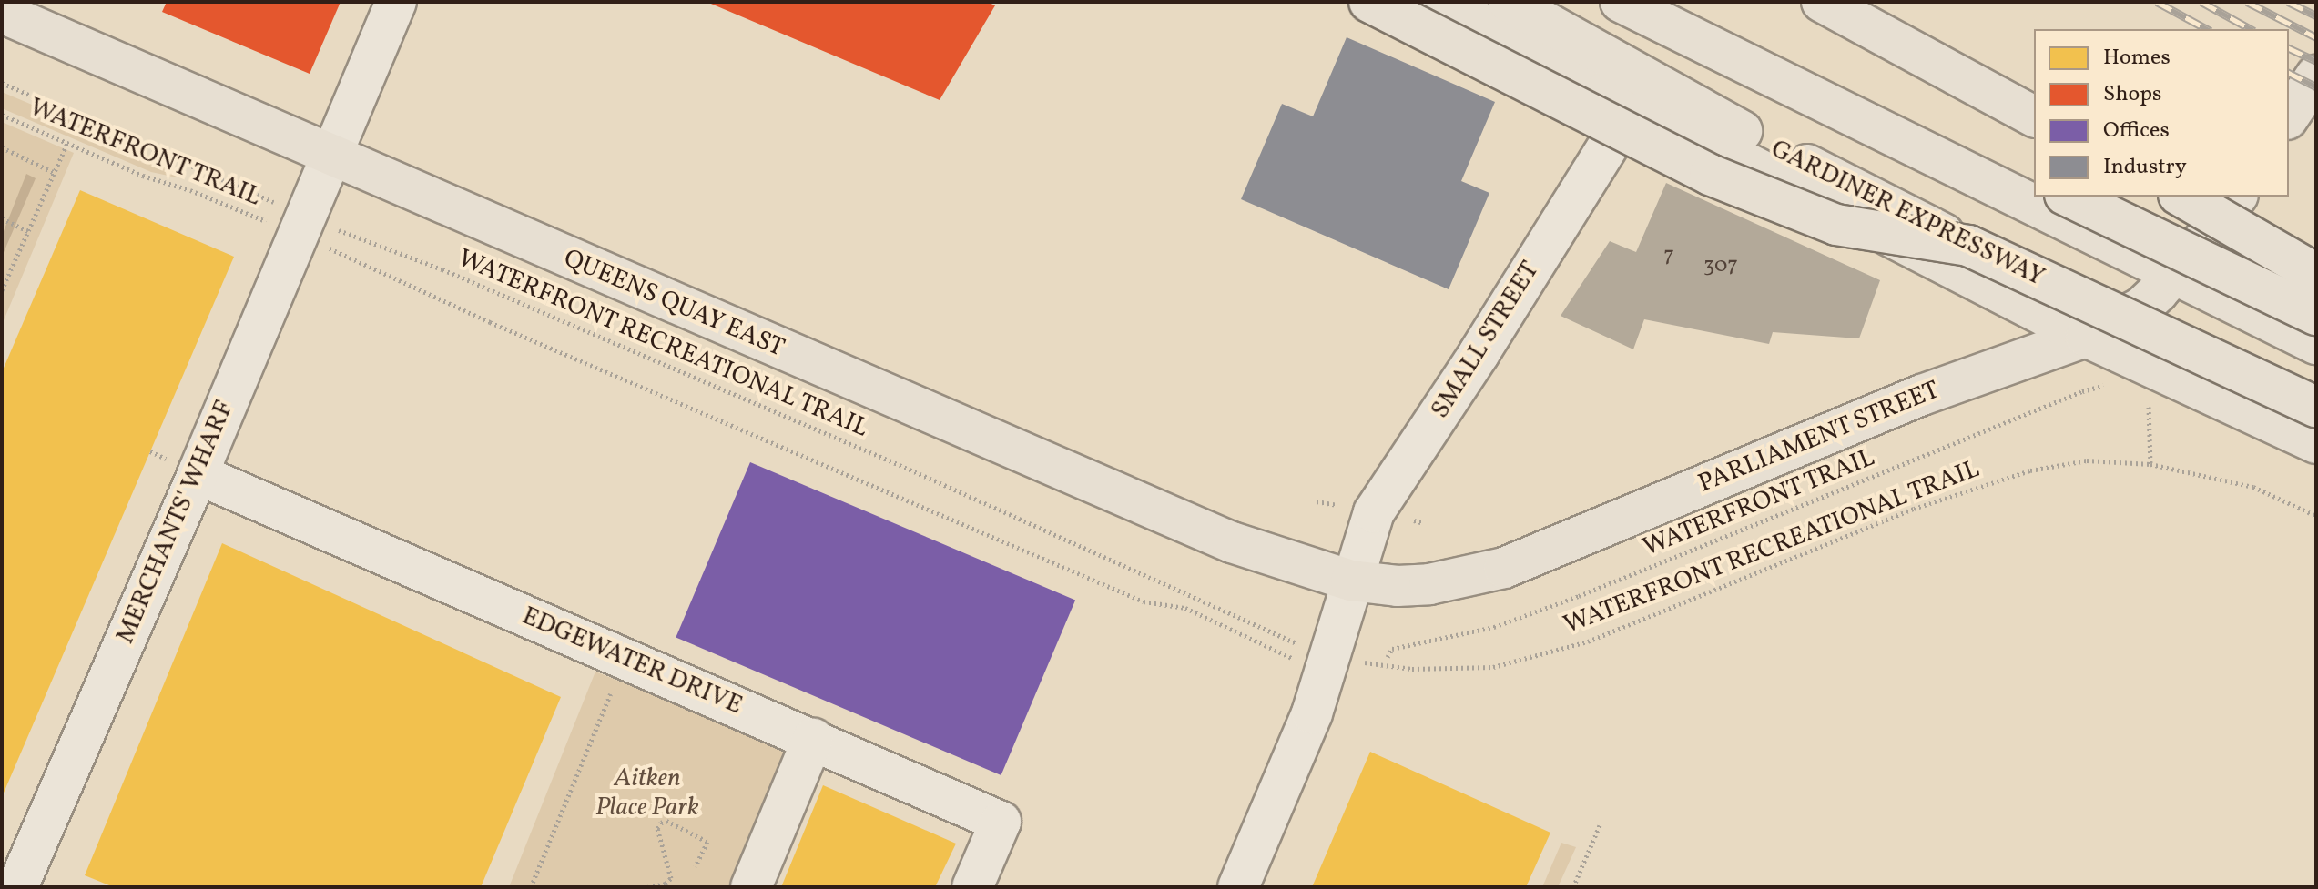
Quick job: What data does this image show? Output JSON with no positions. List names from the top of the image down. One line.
{"streets":{"main road":["GARDINER EXPRESSWAY","QUEENS QUAY EAST","PARLIAMENT STREET"],"street":["SMALL STREET","MERCHANTS' WHARF","EDGEWATER DRIVE"],"path":["WATERFRONT TRAIL","WATERFRONT RECREATIONAL TRAIL"]},"crossings":[["WATERFRONT TRAIL","WATERFRONT RECREATIONAL TRAIL"],["WATERFRONT TRAIL","MERCHANTS' WHARF"],["QUEENS QUAY EAST","SMALL STREET"],["QUEENS QUAY EAST","PARLIAMENT STREET"],["QUEENS QUAY EAST","MERCHANTS' WHARF"],["SMALL STREET","PARLIAMENT STREET"],["WATERFRONT RECREATIONAL TRAIL","MERCHANTS' WHARF"],["MERCHANTS' WHARF","EDGEWATER DRIVE"]],"parks":["Aitken Place Park"],"house_numbers":["7","307"],"legend":["Homes","Shops","Offices","Industry"]}
